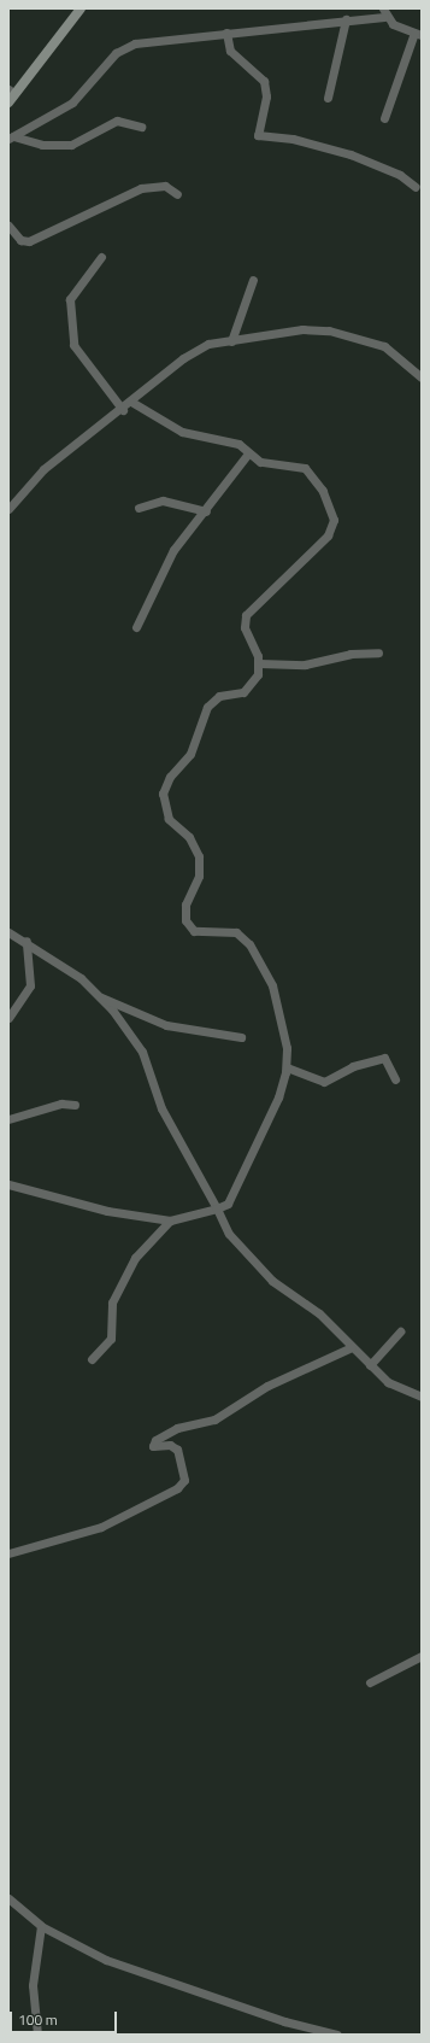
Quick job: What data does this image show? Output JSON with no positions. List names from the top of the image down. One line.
{"scale_bar":"100 m"}
